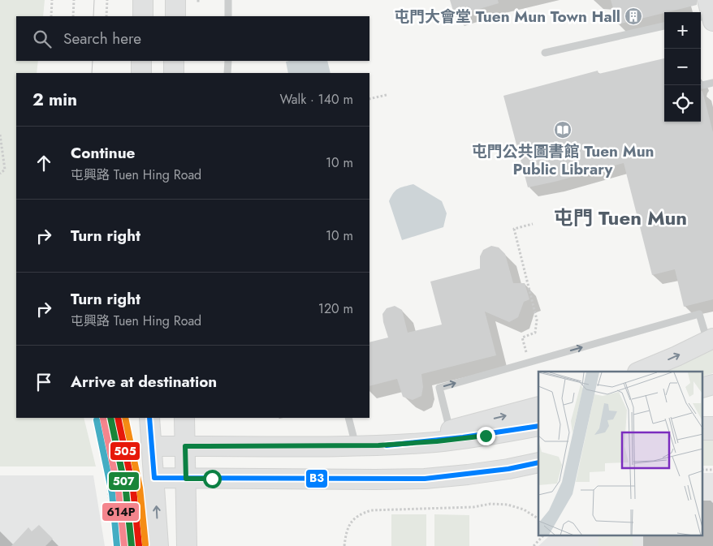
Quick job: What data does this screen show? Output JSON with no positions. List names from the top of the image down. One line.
{"districts":["屯門 Tuen Mun"],"places":{"building":["屯門大會堂 Tuen Mun Town Hall"],"library":["屯門公共圖書館 Tuen Mun Public Library"]},"lines":["transit line 507","transit line 505","transit line B3","transit line 614P"],"page":{"map_buttons":["+","−"],"search":"Search here","heading":["2 min","Walk · 140 m"],"list":[["Continue","屯興路 Tuen Hing Road","10 m"],["Turn right","10 m"],["Turn right","屯興路 Tuen Hing Road","120 m"],"Arrive at destination"]}}
